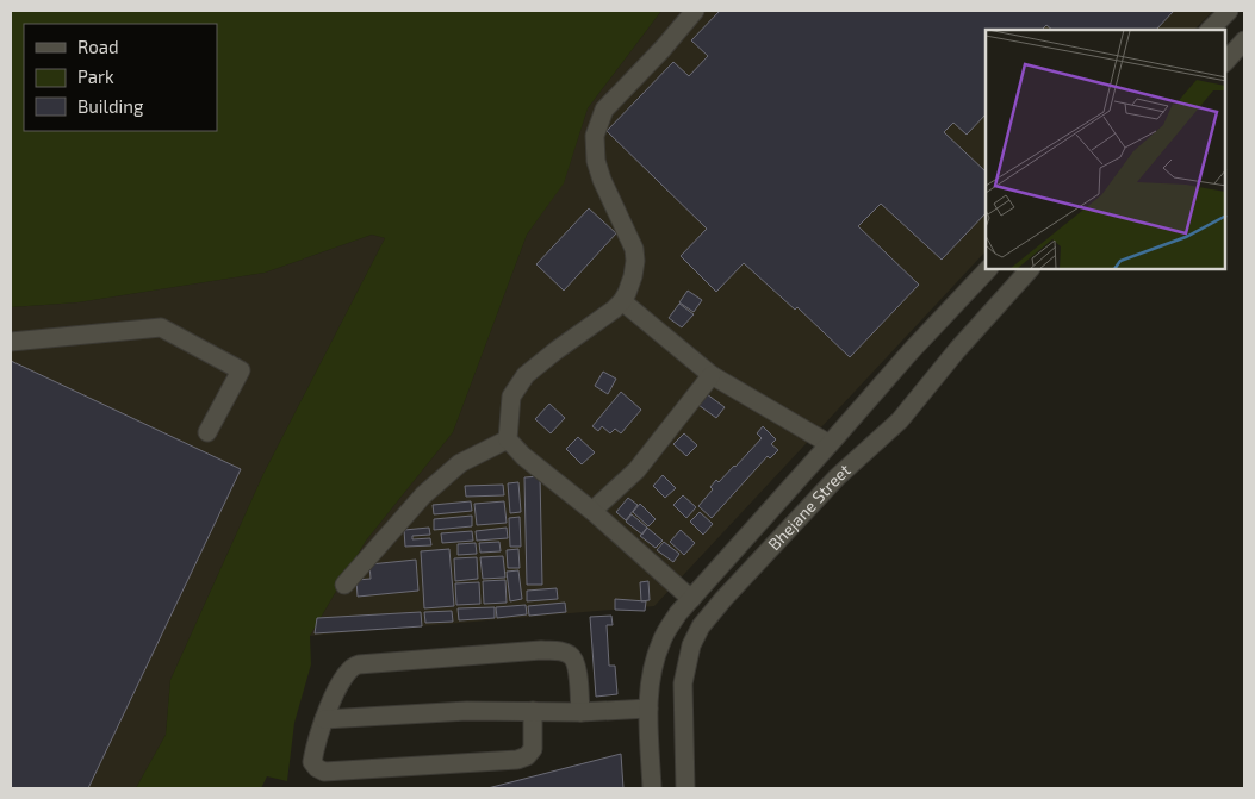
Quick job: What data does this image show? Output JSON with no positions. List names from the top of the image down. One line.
{"streets":{"street":["Bhejane Street"]},"legend":["Road","Park","Building"]}
